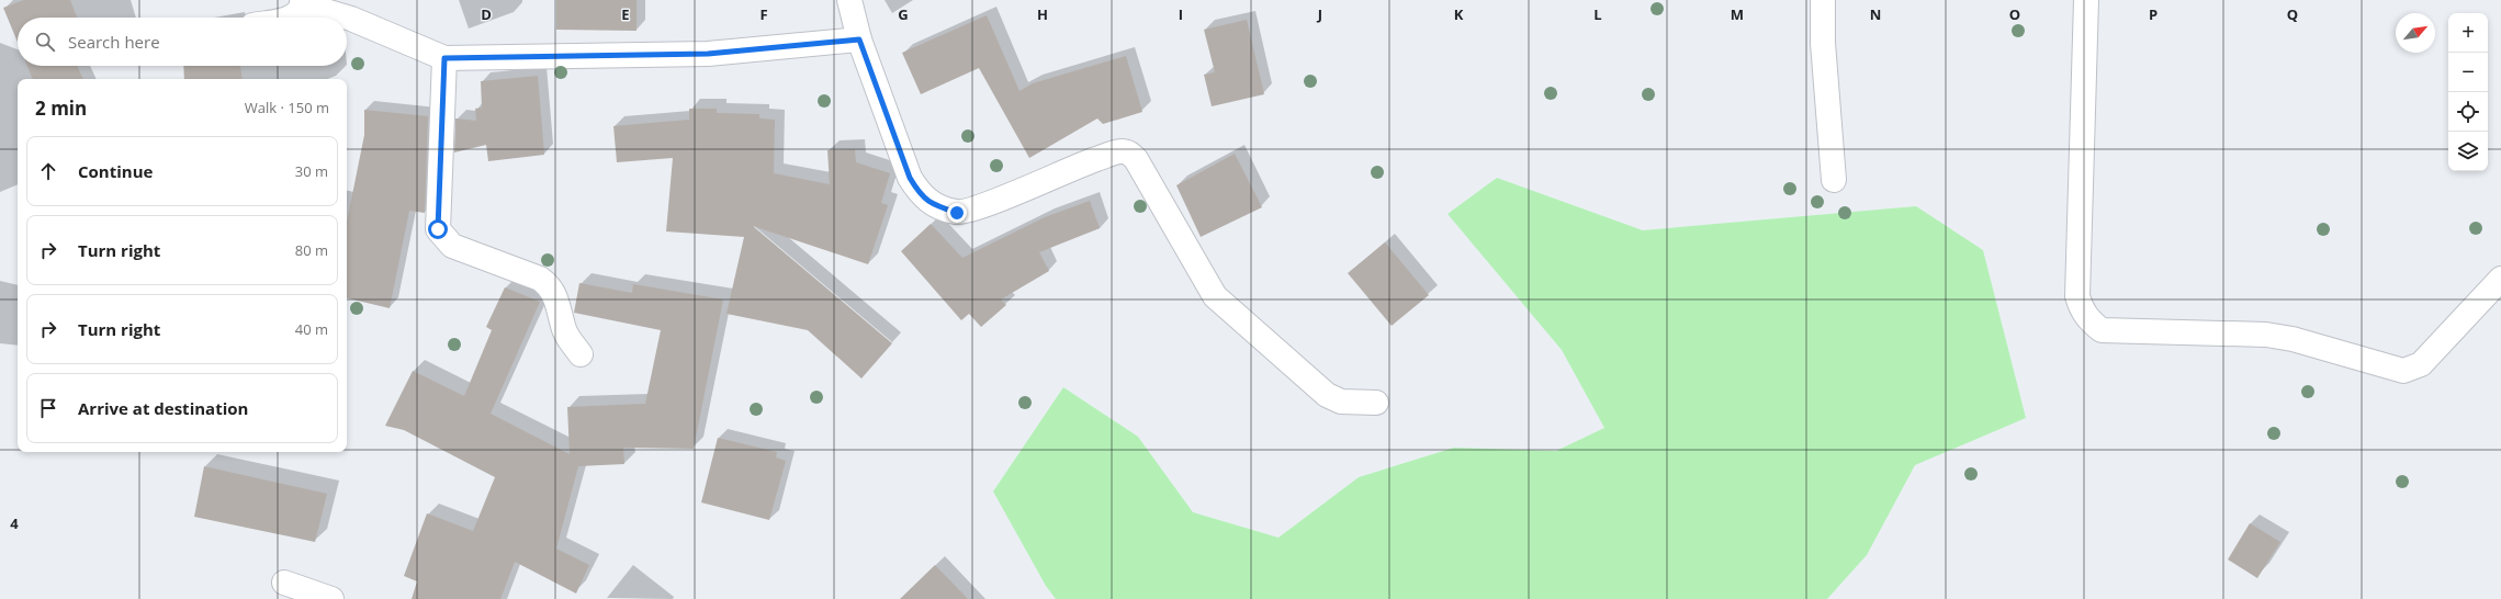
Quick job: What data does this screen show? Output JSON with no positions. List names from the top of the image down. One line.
{"north":"top right","page":{"map_buttons":["+","−"],"search":"Search here","heading":["2 min","Walk · 150 m"],"list":[["Continue","30 m"],["Turn right","80 m"],["Turn right","40 m"],"Arrive at destination"]},"grid":{"columns":["D","E","F","G","H","I","J","K","L","M","N","O","P","Q"],"rows":["4"]}}
